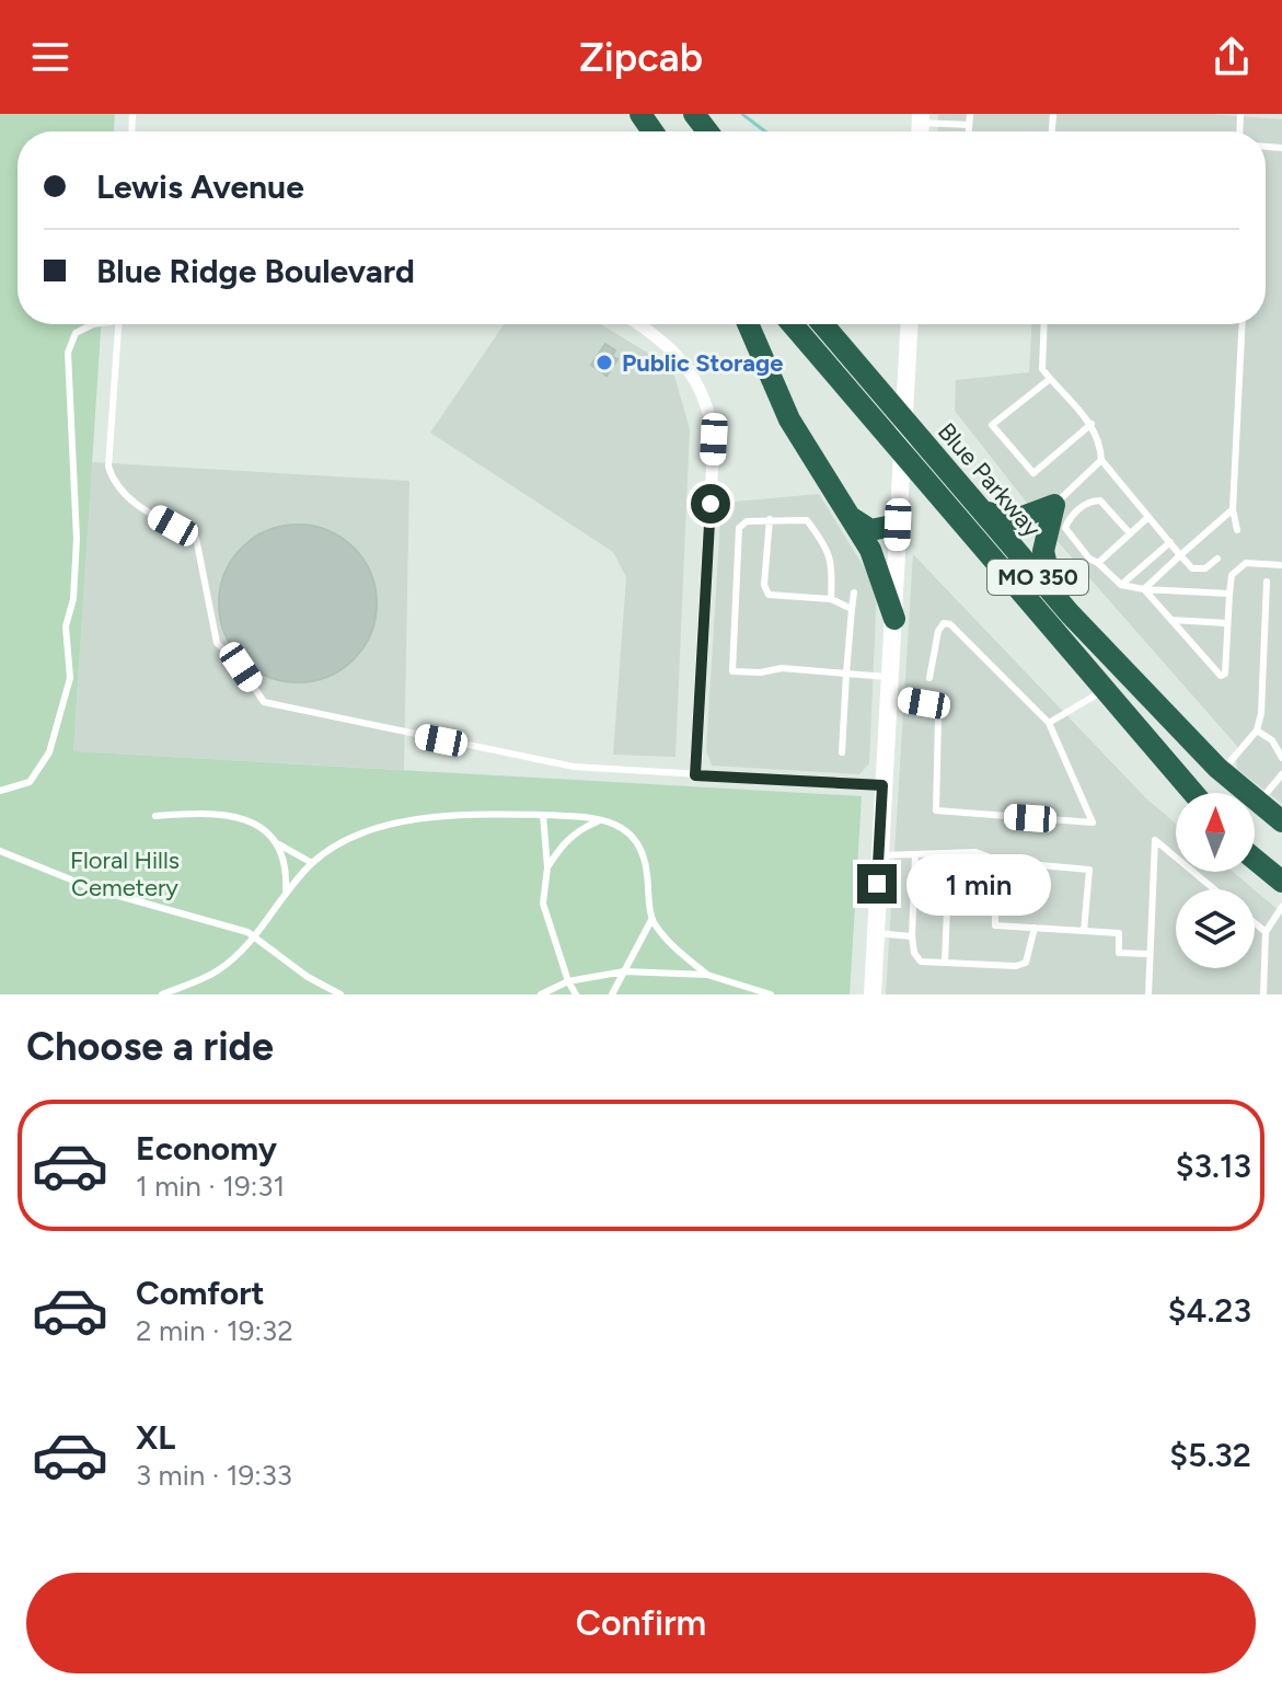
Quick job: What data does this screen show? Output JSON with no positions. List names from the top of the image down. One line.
{"streets":{"highway":["Blue Parkway","MO 350"]},"parks":["Floral Hills Cemetery"],"places":["Public Storage"],"north":"top","page":{"header":"Zipcab","banner":["Lewis Avenue","Blue Ridge Boulevard"],"bubble":"1 min","heading":"Choose a ride","list":[{"name":"Economy","note":"1 min · 19:31","value":"$3.13"},{"name":"Comfort","note":"2 min · 19:32","value":"$4.23"},{"name":"XL","note":"3 min · 19:33","value":"$5.32"}],"buttons":"Confirm"}}
